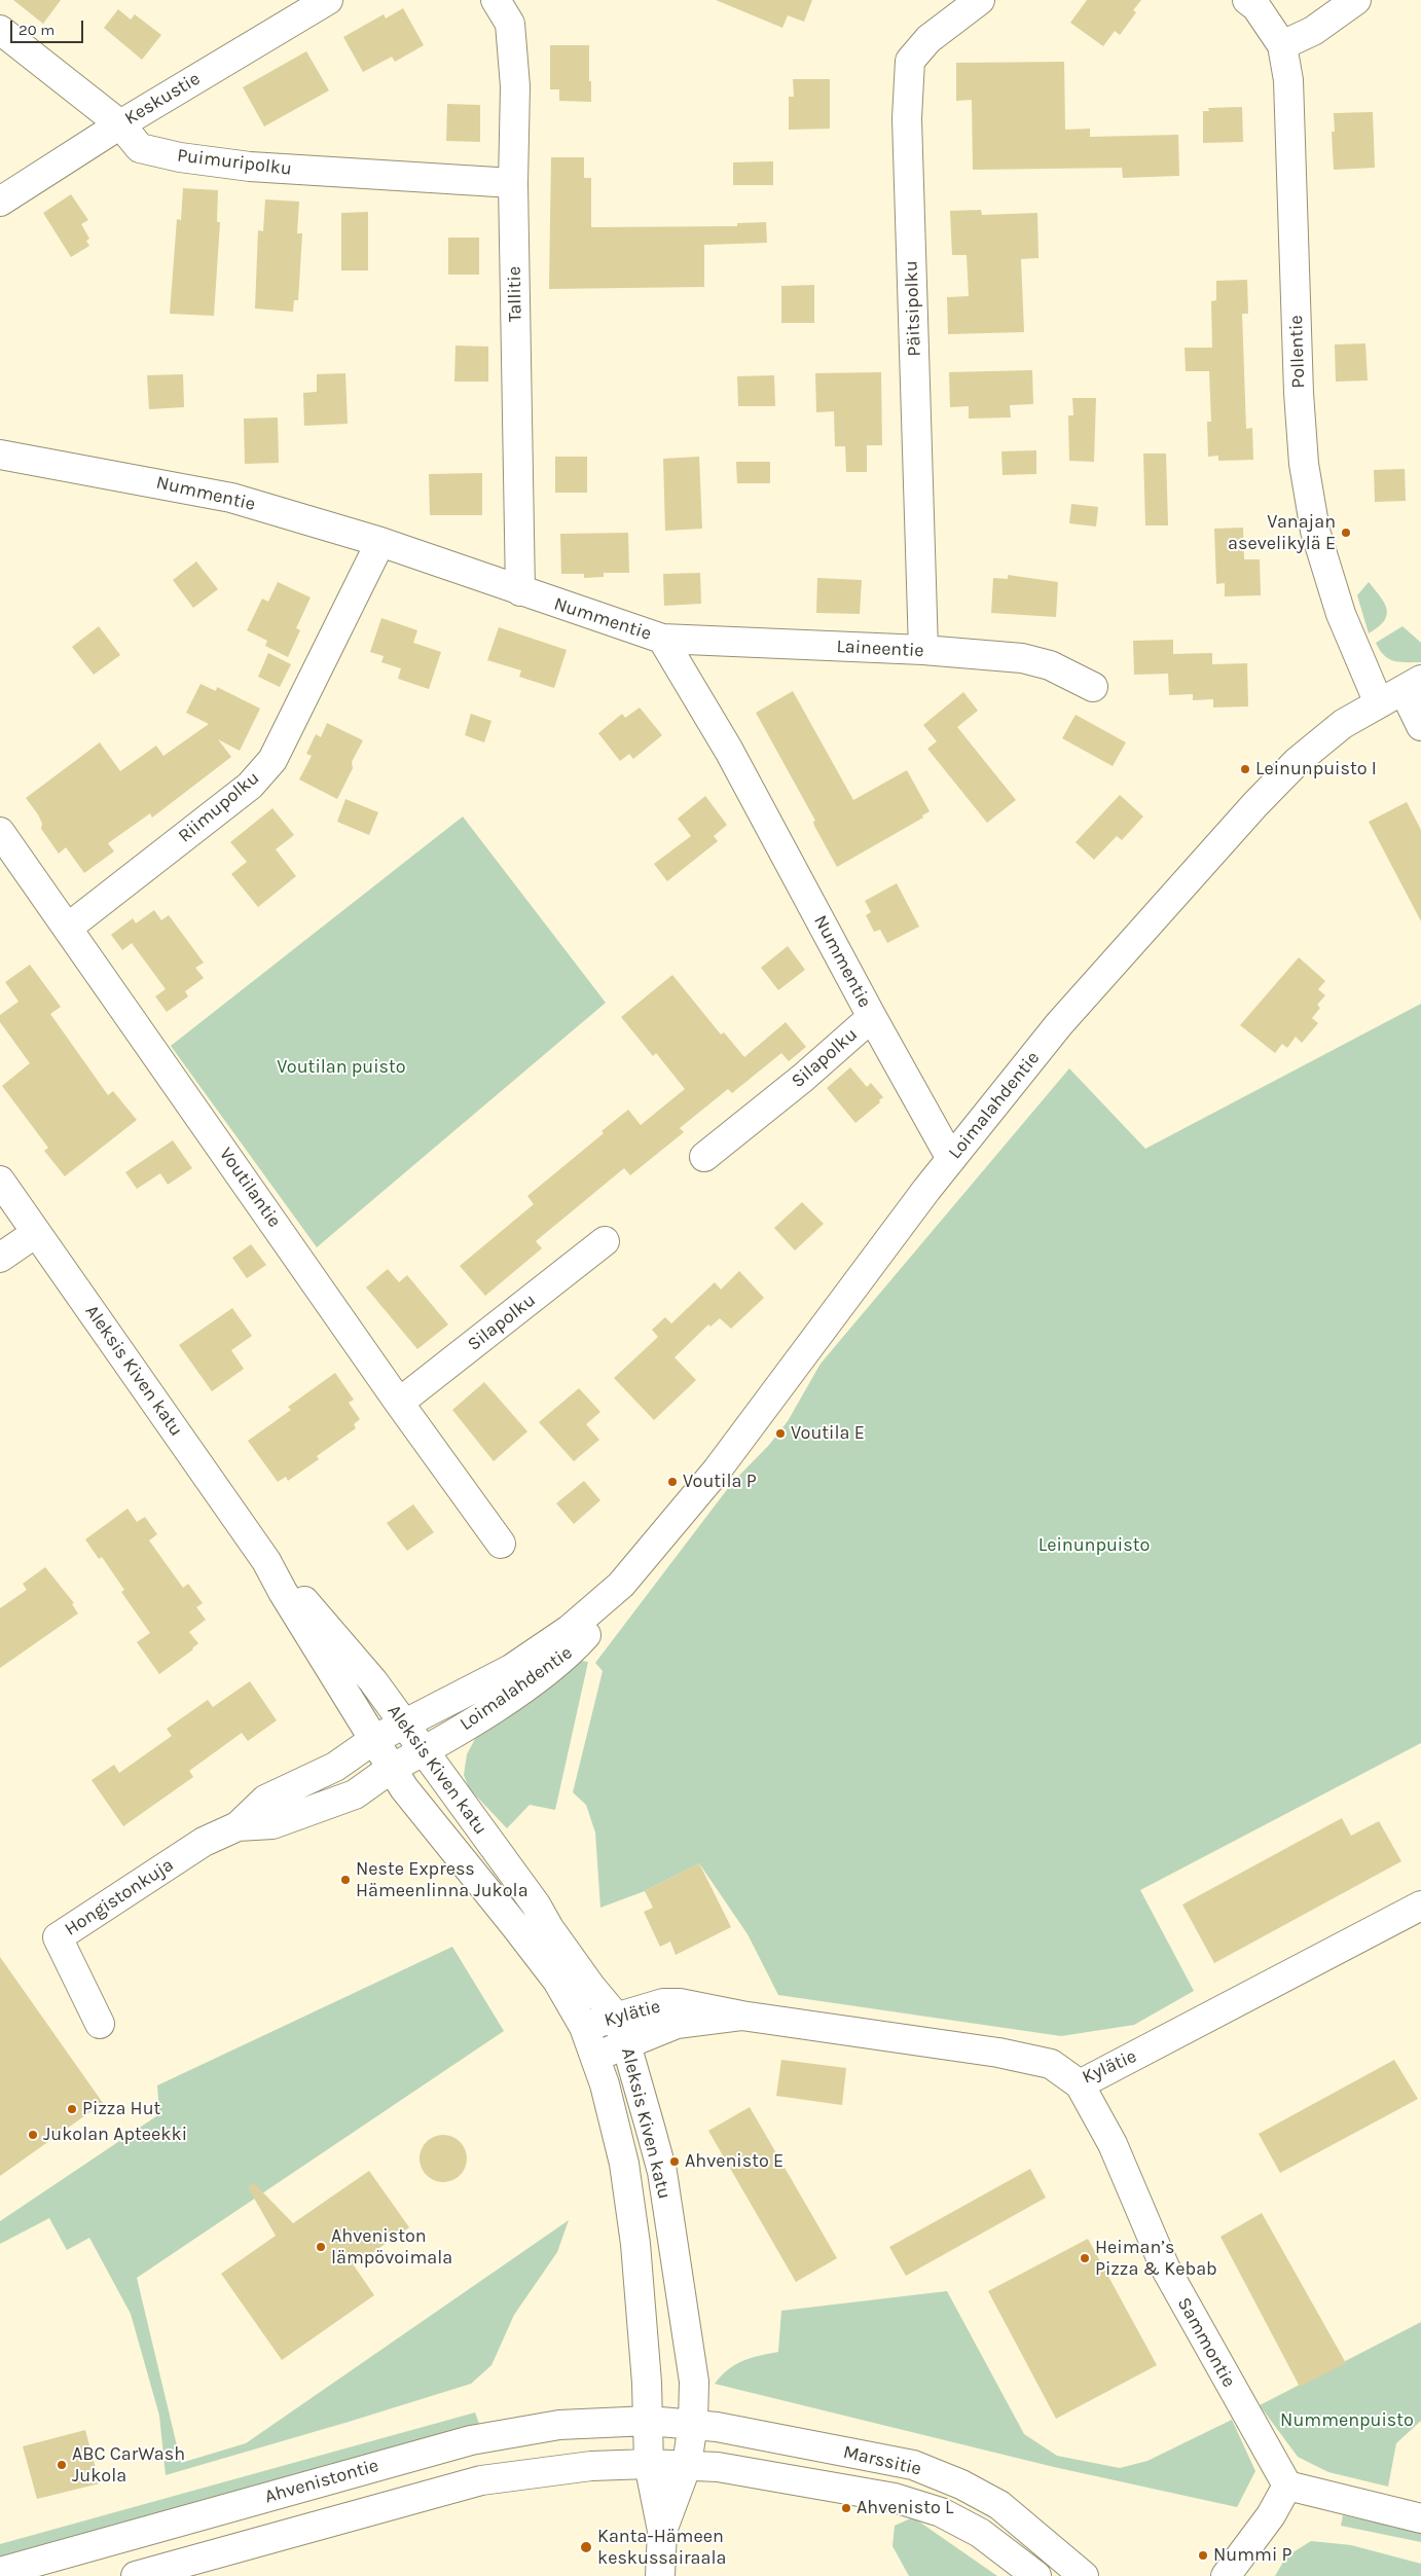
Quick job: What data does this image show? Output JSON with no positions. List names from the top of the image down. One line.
{"streets":{"street":["Keskustie","Puimuripolku","Tallitie","Päitsipolku","Pollentie","Nummentie","Laineentie","Riimupolku","Silapolku","Loimalahdentie","Voutilantie","Aleksis Kiven katu","Hongistonkuja","Kylätie","Sammontie","Marssitie","Ahvenistontie"]},"crossings":[["Keskustie","Puimuripolku"],["Puimuripolku","Tallitie"],["Tallitie","Nummentie"],["Päitsipolku","Laineentie"],["Pollentie","Loimalahdentie"],["Nummentie","Laineentie"],["Nummentie","Riimupolku"],["Nummentie","Silapolku"],["Nummentie","Loimalahdentie"],["Riimupolku","Voutilantie"],["Silapolku","Voutilantie"],["Loimalahdentie","Aleksis Kiven katu"],["Loimalahdentie","Hongistonkuja"],["Aleksis Kiven katu","Hongistonkuja"],["Aleksis Kiven katu","Kylätie"],["Aleksis Kiven katu","Marssitie"],["Aleksis Kiven katu","Ahvenistontie"],["Kylätie","Sammontie"],["Marssitie","Ahvenistontie"]],"parks":["Voutilan puisto","Leinunpuisto","Nummenpuisto"],"places":["Vanajan asevelikylä E","Leinunpuisto I","Voutila E","Voutila P","Neste Express Hämeenlinna Jukola","Pizza Hut","Jukolan Apteekki","Ahvenisto E","Ahveniston lämpövoimala","Heiman’s Pizza & Kebab","ABC CarWash Jukola","Ahvenisto L","Kanta-Hämeen keskussairaala","Nummi P"],"scale_bar":"20 m"}
